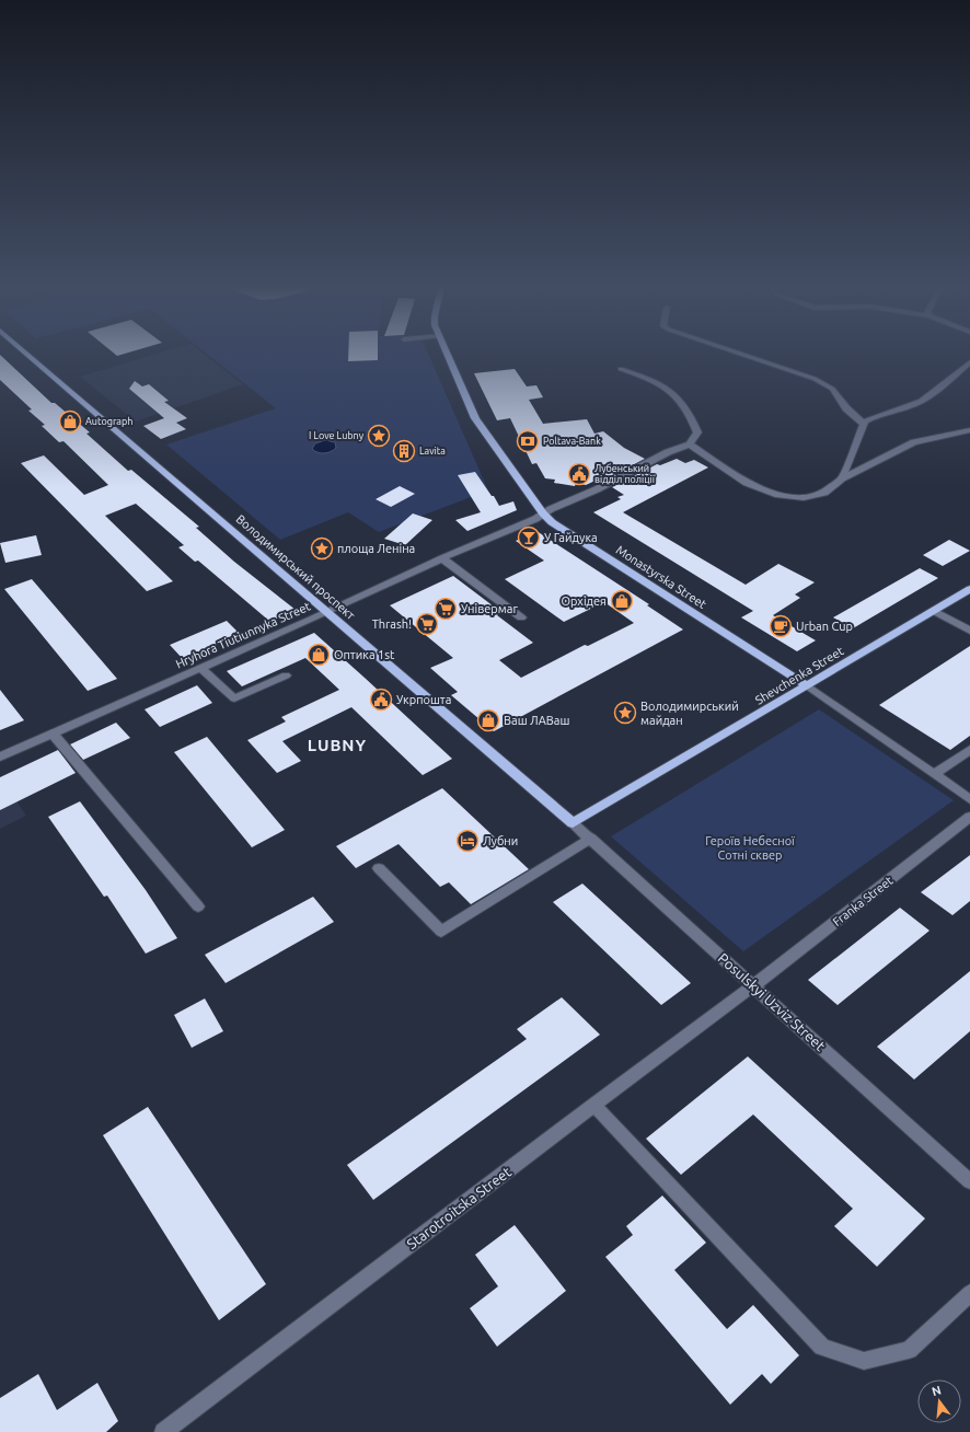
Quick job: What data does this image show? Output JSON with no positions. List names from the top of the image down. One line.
{"streets":{"main road":["Володимирський проспект","Monastyrska Street","Shevchenka Street"],"street":["Hryhora Tiutiunnyka Street","Franka Street","Posulskyi Uzviz Street","Starotroitska Street"]},"crossings":[["Володимирський проспект","Hryhora Tiutiunnyka Street"],["Володимирський проспект","Shevchenka Street"],["Володимирський проспект","Posulskyi Uzviz Street"],["Monastyrska Street","Hryhora Tiutiunnyka Street"],["Monastyrska Street","Shevchenka Street"],["Shevchenka Street","Posulskyi Uzviz Street"],["Franka Street","Posulskyi Uzviz Street"],["Franka Street","Starotroitska Street"],["Posulskyi Uzviz Street","Starotroitska Street"]],"districts":["LUBNY"],"parks":["Героїв Небесної Сотні сквер"],"places":{"shop":["Autograph","Орхідея","Оптика 1st","Ваш ЛАВаш"],"place":["I Love Lubny","площа Леніна","Володимирський майдан"],"bank":["Poltava-Bank"],"building":["Lavita"],"public building":["Лубенський відділ поліції","Укрпошта"],"bar":["У Гайдука"],"supermarket":["Універмаг","Thrash!"],"cafe":["Urban Cup"],"hotel":["Лубни"]},"north":"top"}
